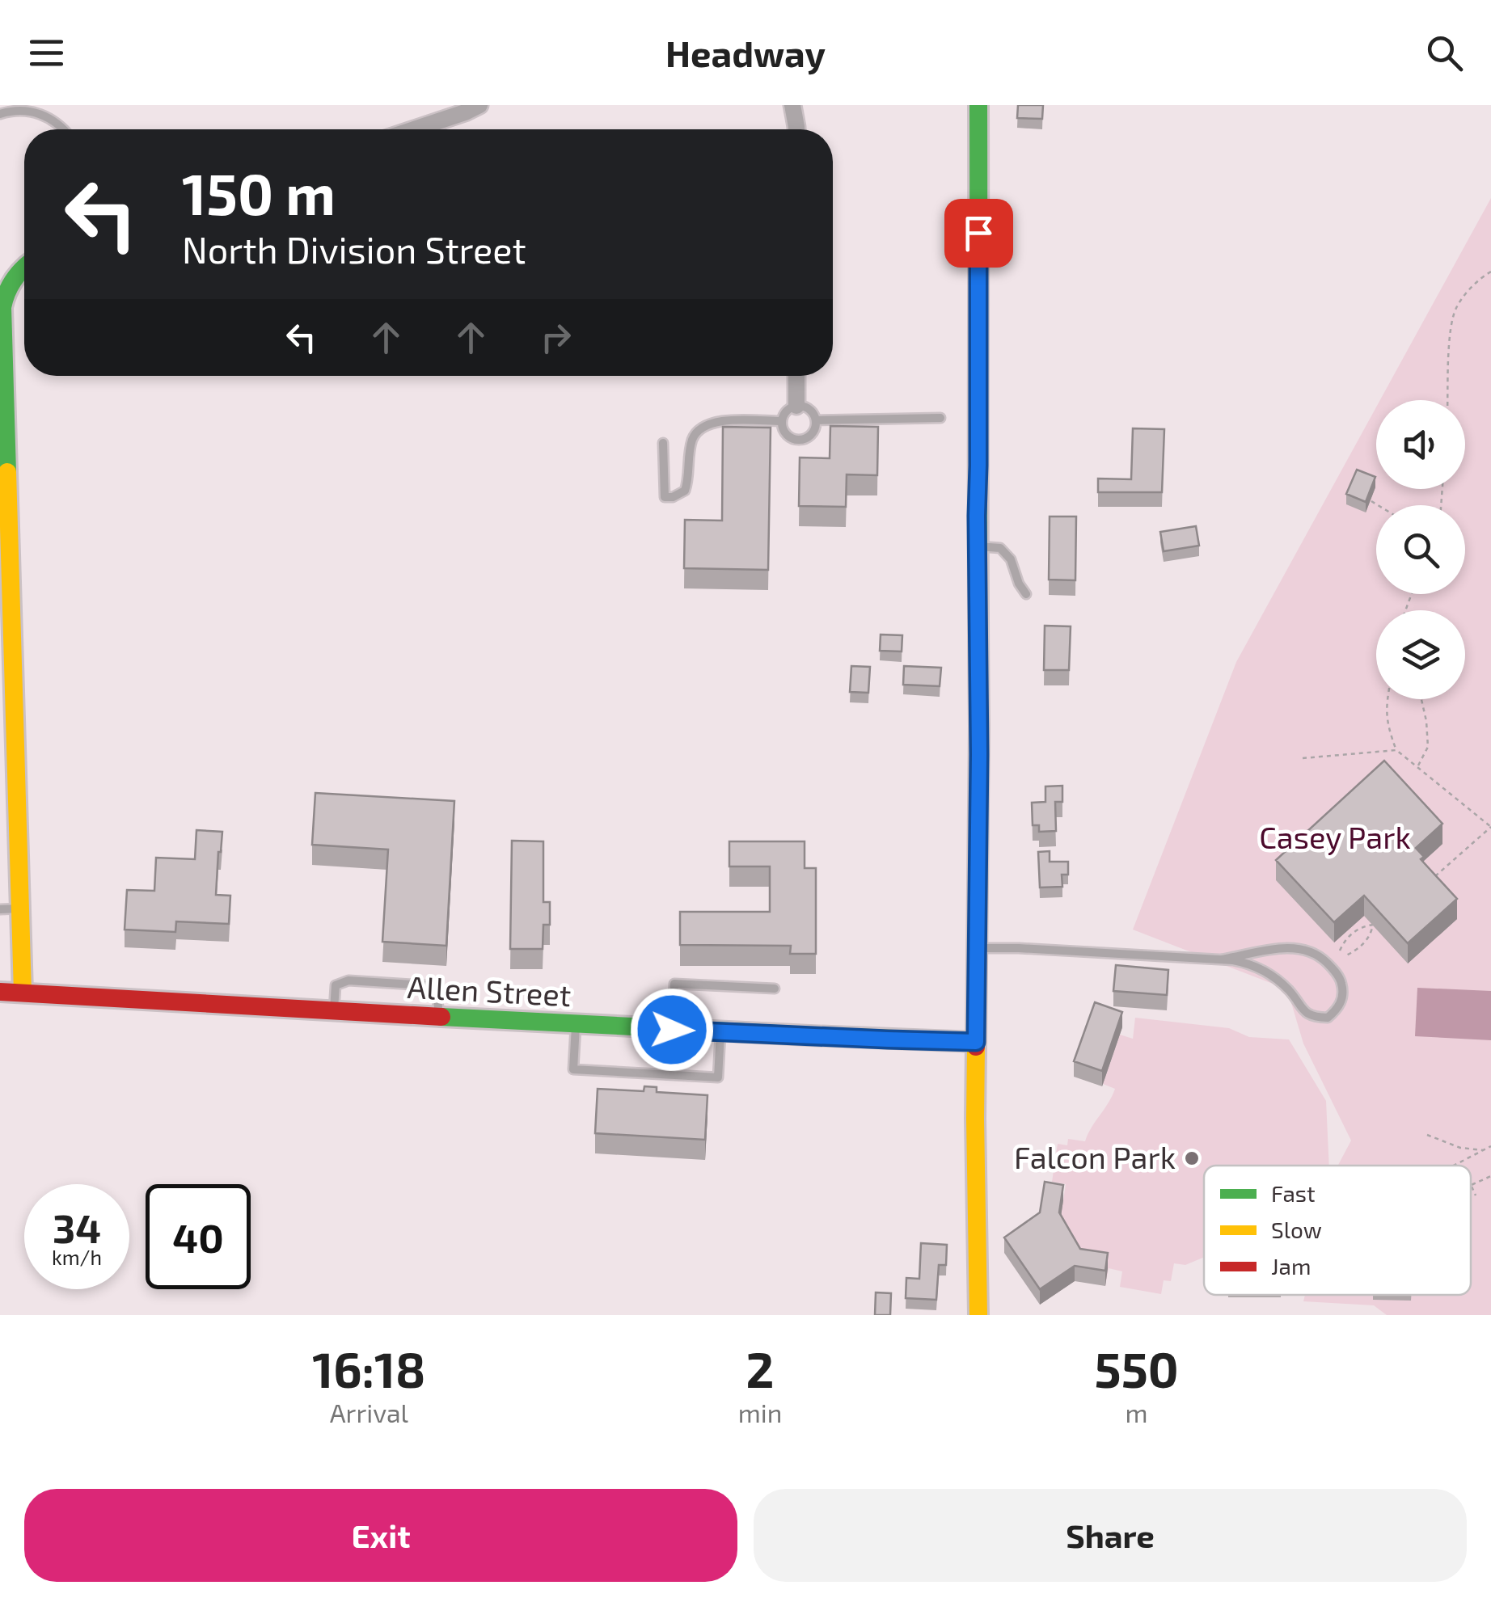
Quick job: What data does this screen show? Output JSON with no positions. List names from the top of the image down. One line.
{"streets":{"street":["Allen Street"]},"parks":["Casey Park"],"places":["Falcon Park"],"legend":["Fast","Slow","Jam"],"page":{"header":"Headway","turn":["150 m","North Division Street"],"speed":"34 km/h","limit":"40","eta":["16:18","Arrival","2","min","550","m"],"buttons":["Exit","Share"]}}
